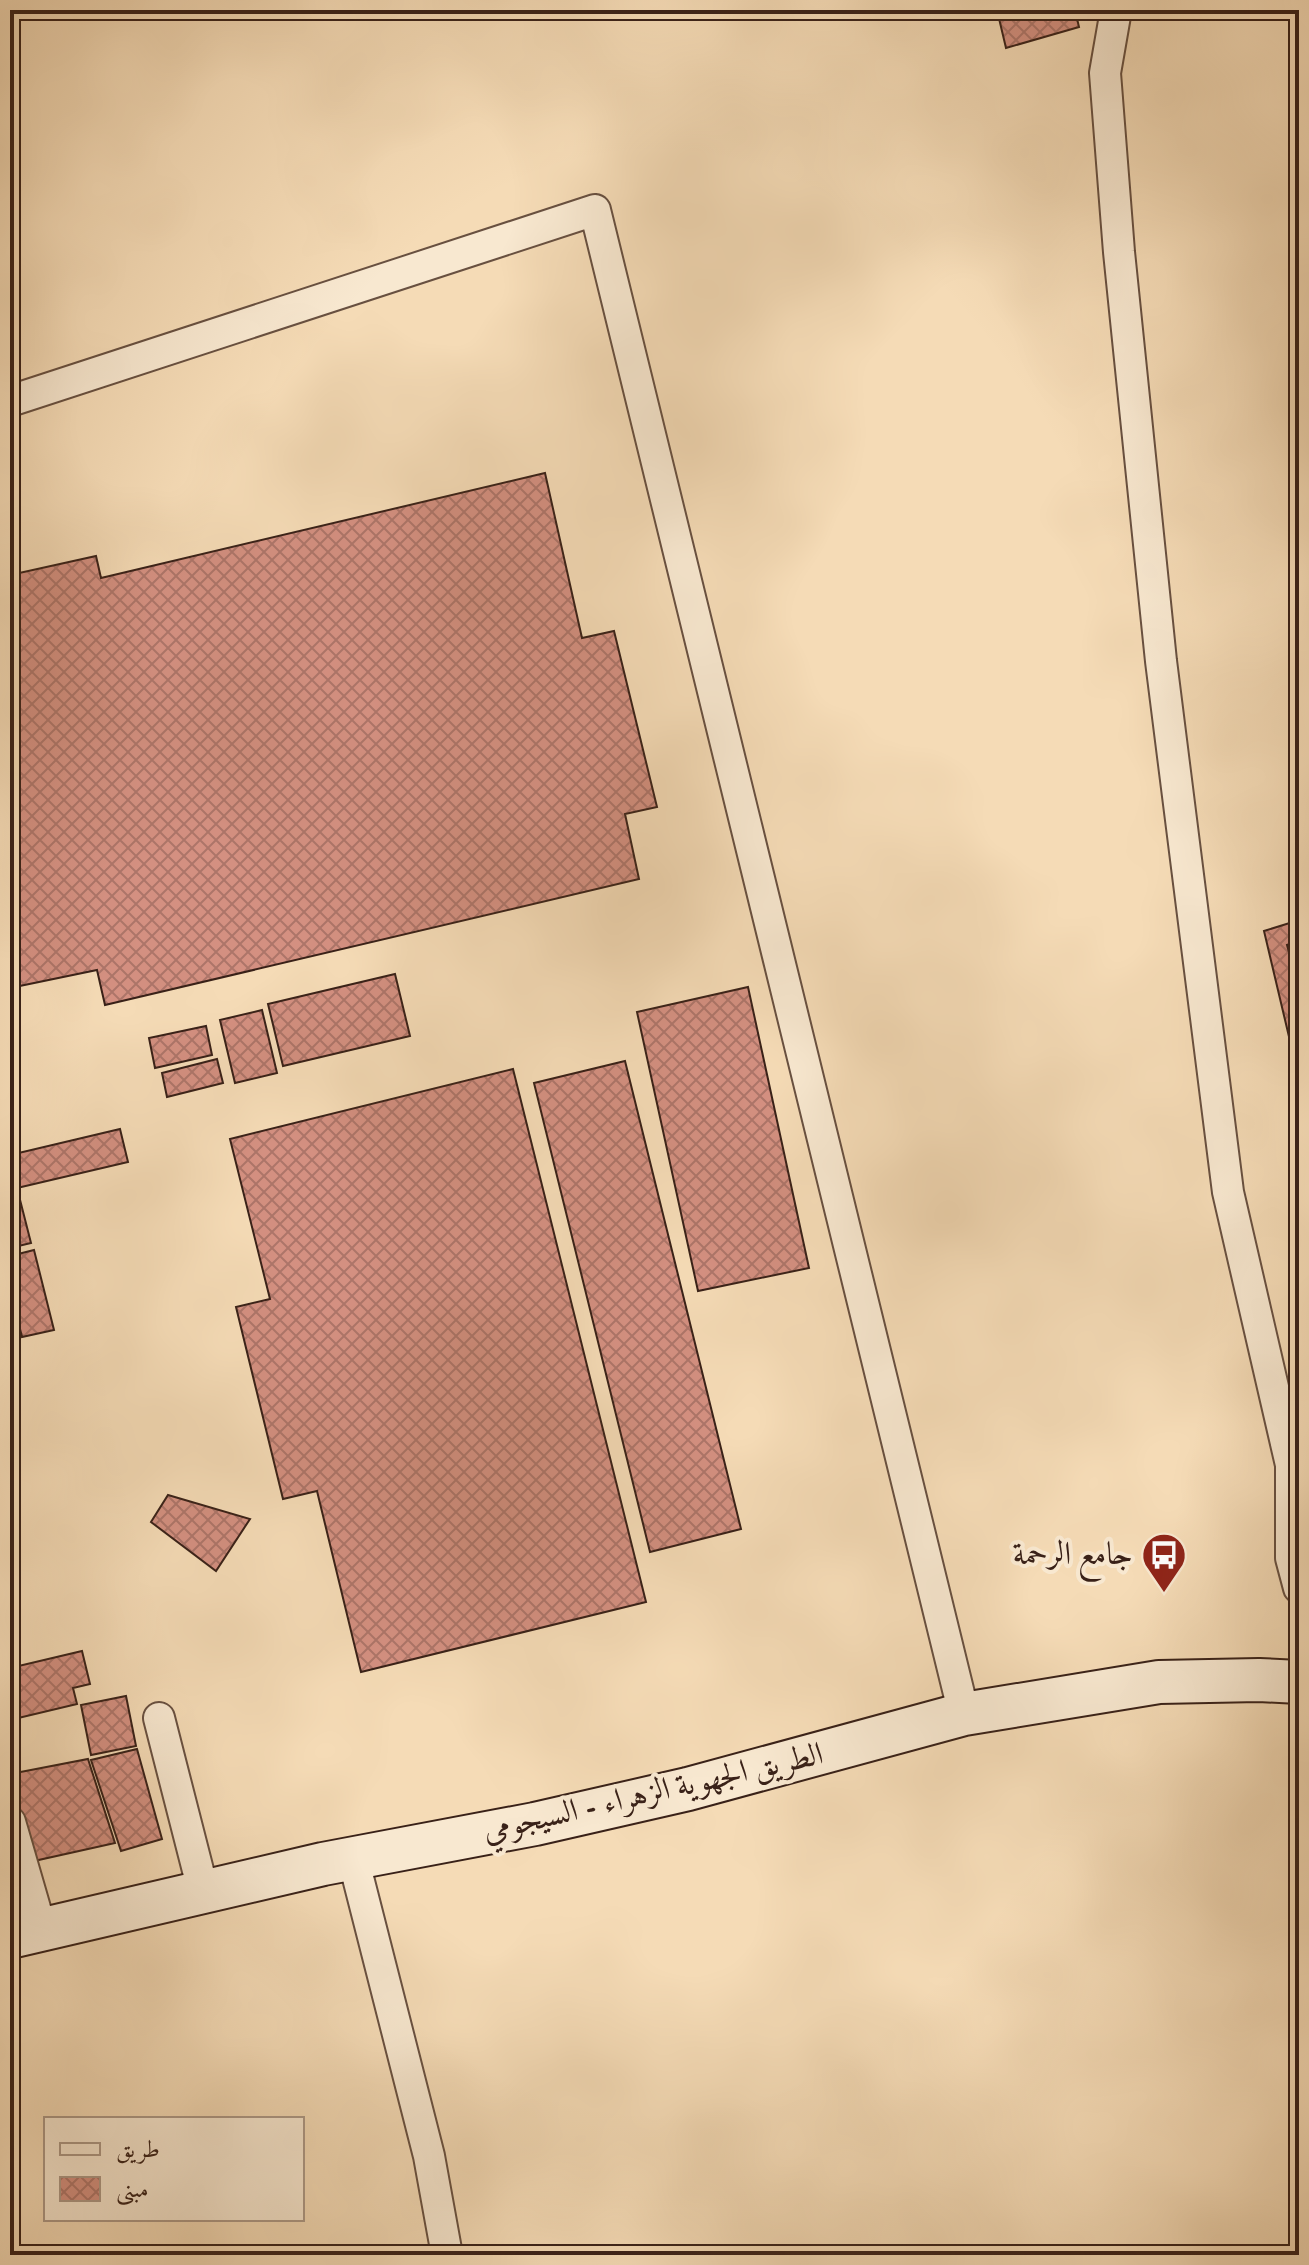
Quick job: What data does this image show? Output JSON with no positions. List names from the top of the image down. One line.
{"streets":{"main road":["الطريق الجهوية الزهراء - السيجومي"]},"places":{"bus stop":["جامع الرحمة"]},"legend":["طريق","مبنى"]}
